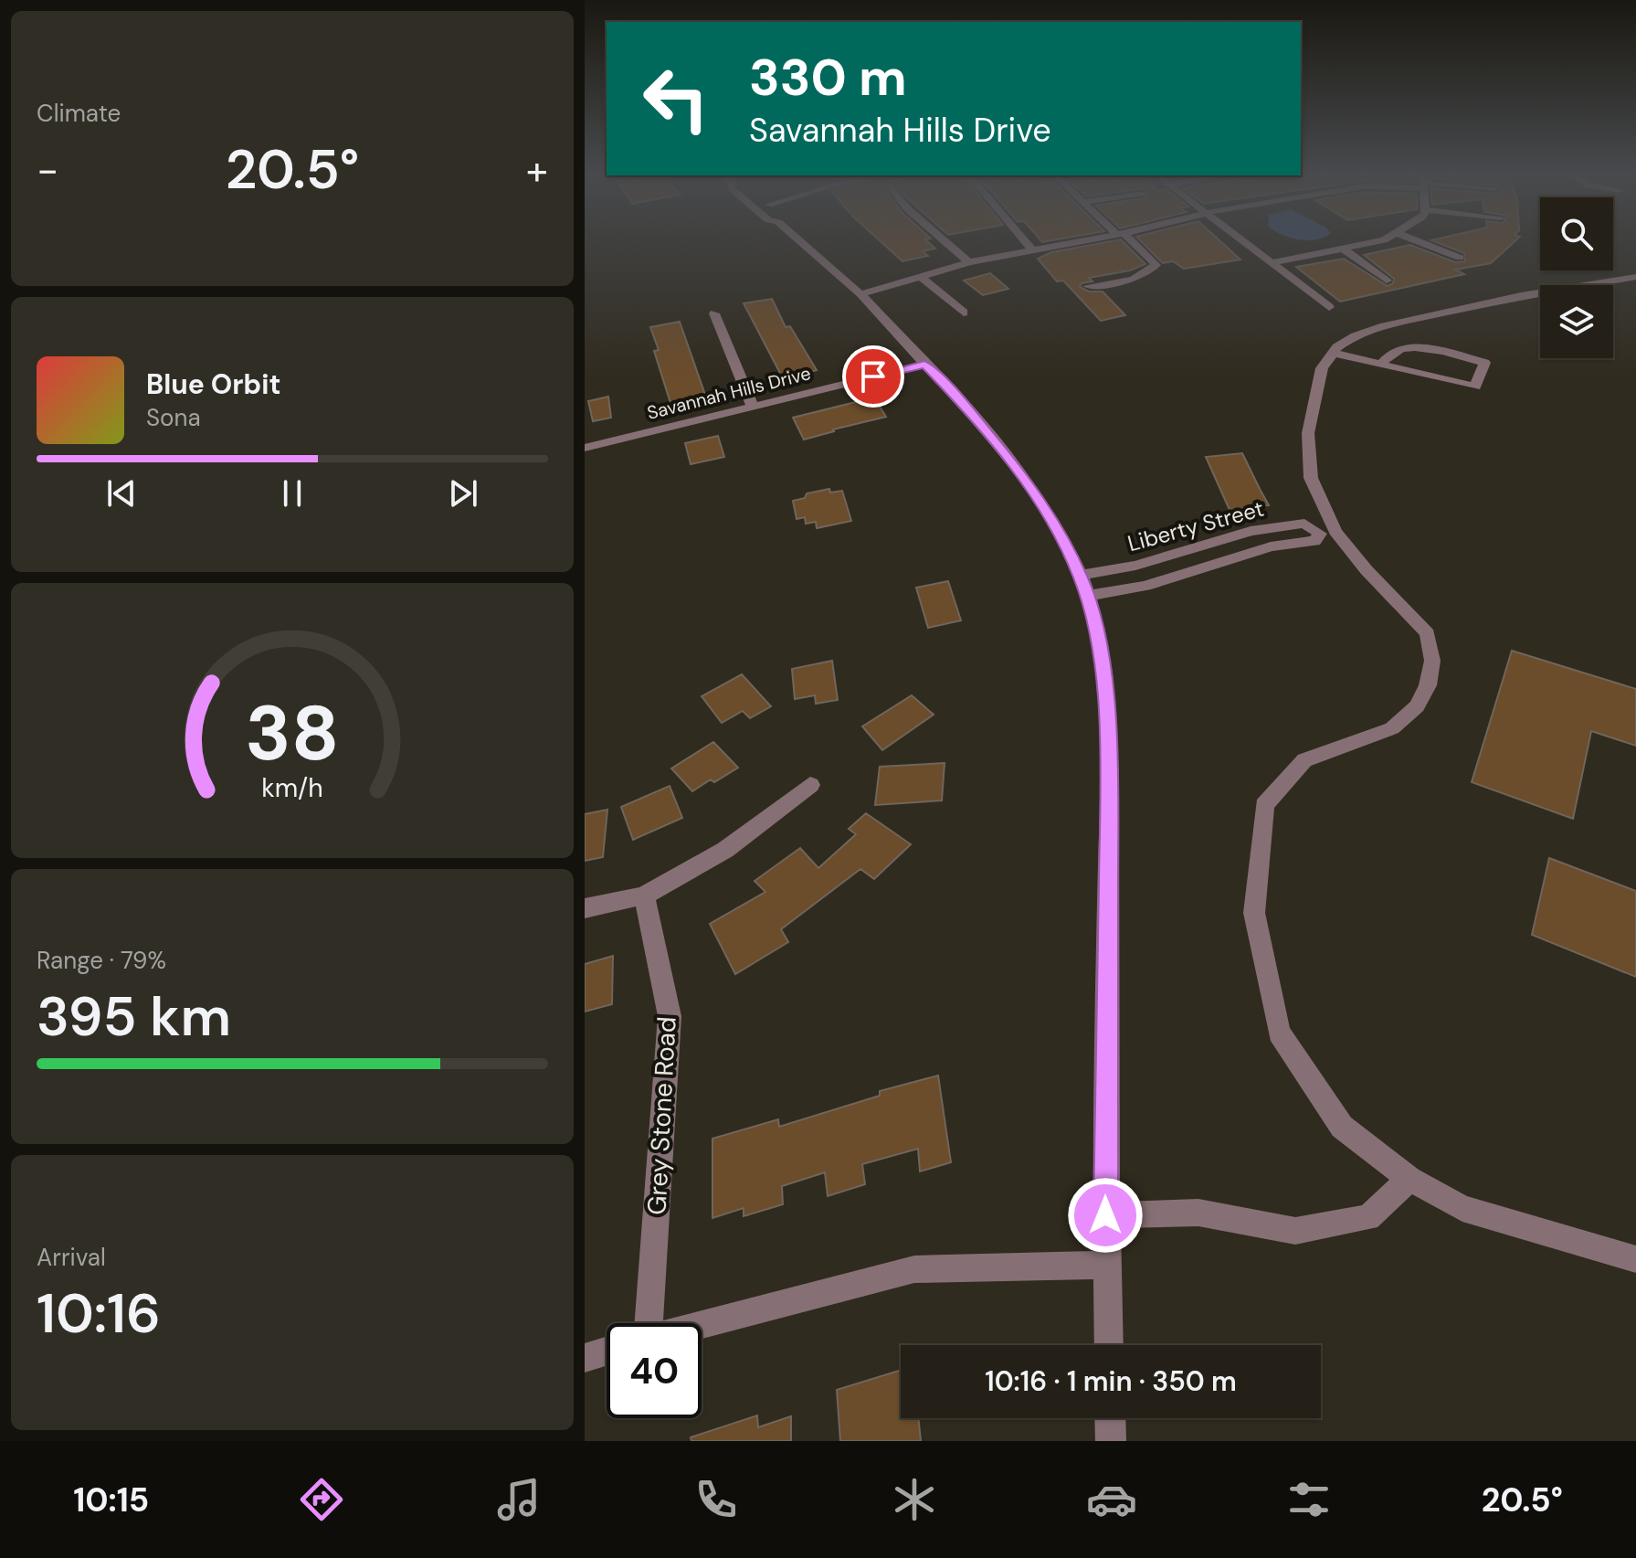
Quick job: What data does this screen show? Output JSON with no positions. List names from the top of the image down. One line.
{"streets":{"street":["Savannah Hills Drive","Liberty Street","Grey Stone Road"]},"page":{"tile":["Climate",["Range · 79%","395 km"],["Arrival","10:16"]],"turn":["330 m","Savannah Hills Drive"],"heat":["−","20.5°","+"],"song":["Blue Orbit","Sona"],"limit":"40","trip":"10:16 · 1 min · 350 m","tabs":["10:15","20.5°"],"gauge":["38","km/h"]}}
